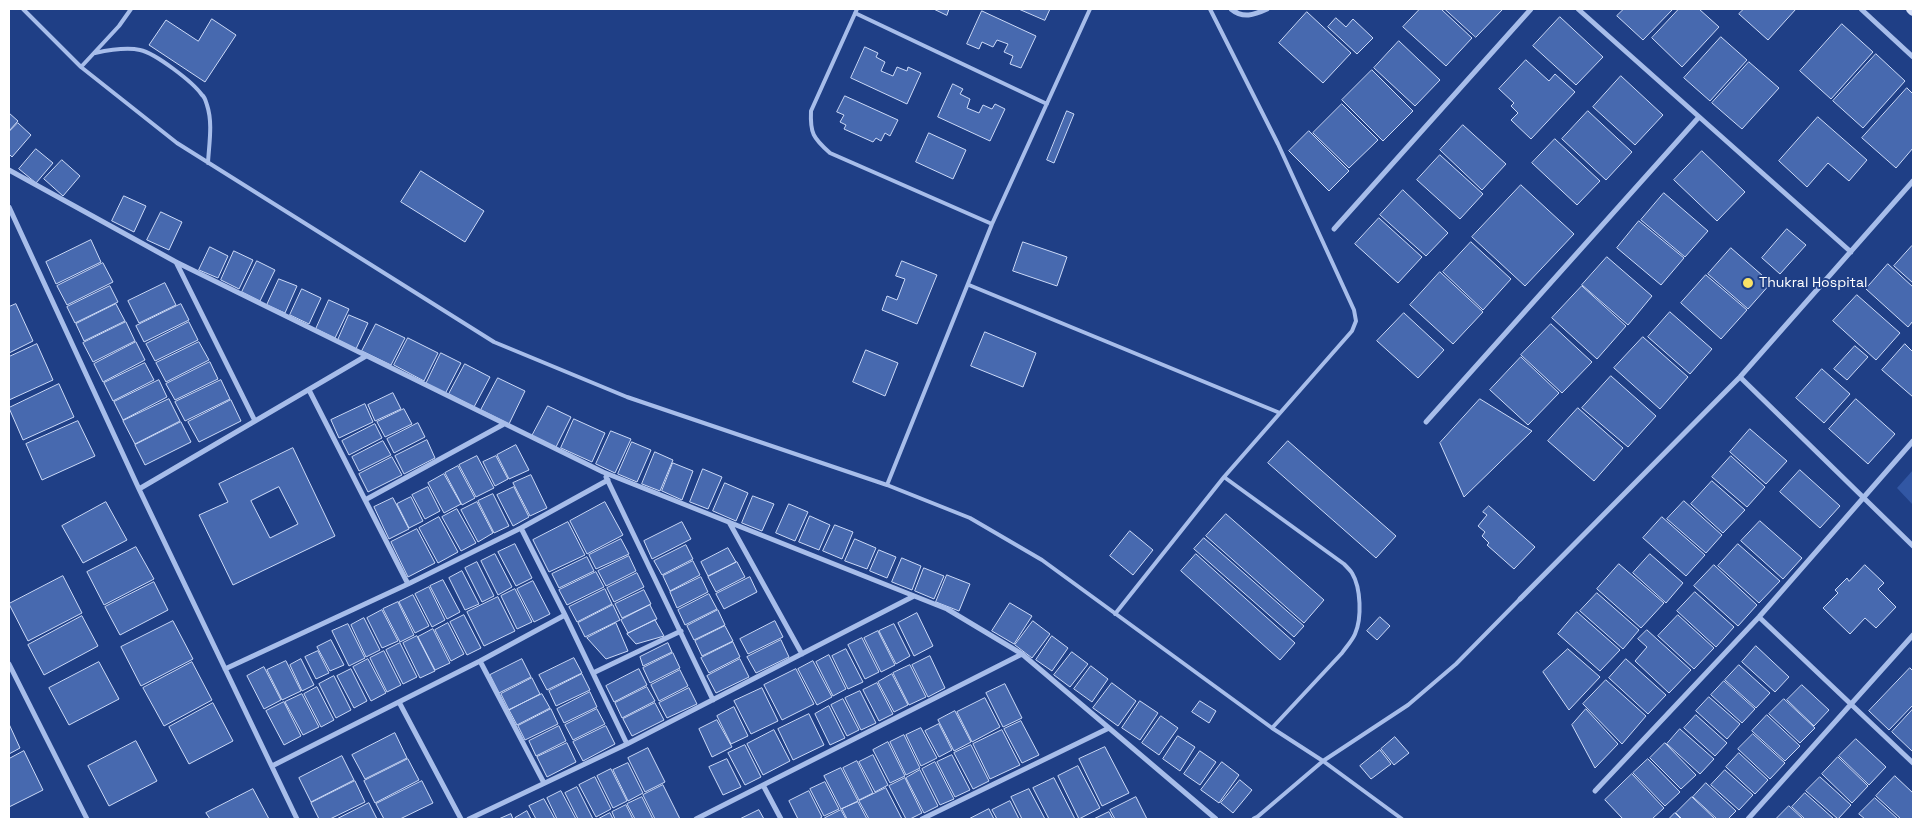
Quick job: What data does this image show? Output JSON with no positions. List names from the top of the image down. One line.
{"places":["Thukral Hospital"]}
